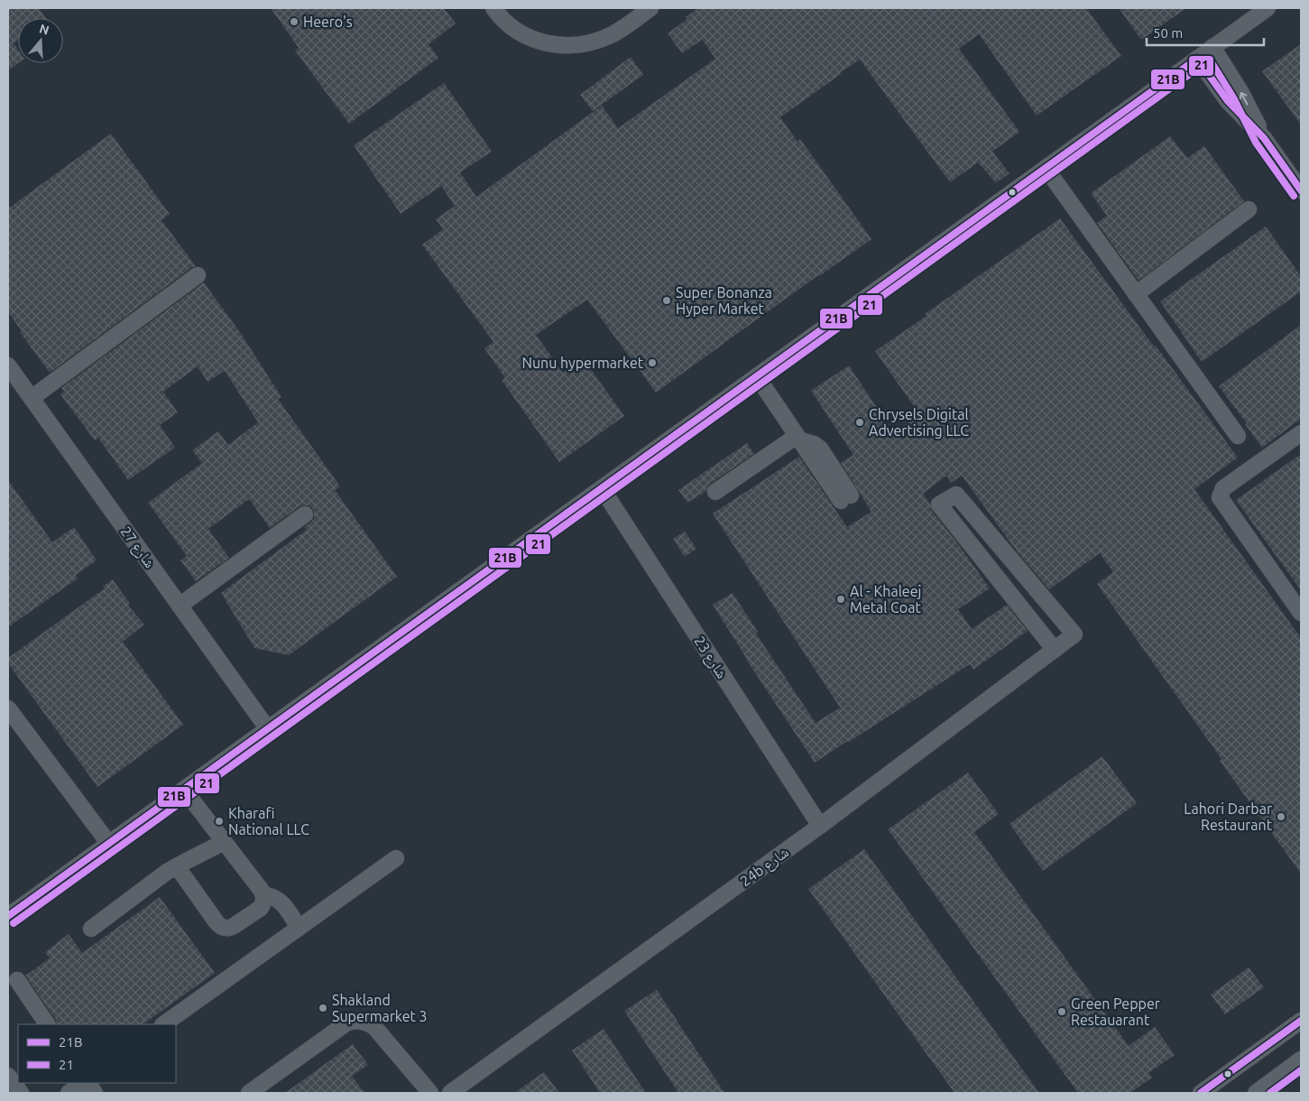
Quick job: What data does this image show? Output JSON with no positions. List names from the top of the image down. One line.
{"streets":{"street":["شارع 27","شارع 23","24b شارع"]},"crossings":[["شارع 23","24b شارع"]],"places":["Heero's","Super Bonanza Hyper Market","Nunu hypermarket","Chrysels Digital Advertising LLC","Al - Khaleej Metal Coat","Lahori Darbar Restaurant","Kharafi National LLC","Shakland Supermarket 3","Green Pepper Restauarant"],"lines":["transit line 21B","transit line 21"],"legend":["21B","21"],"scale_bar":"50 m","north":"top"}
